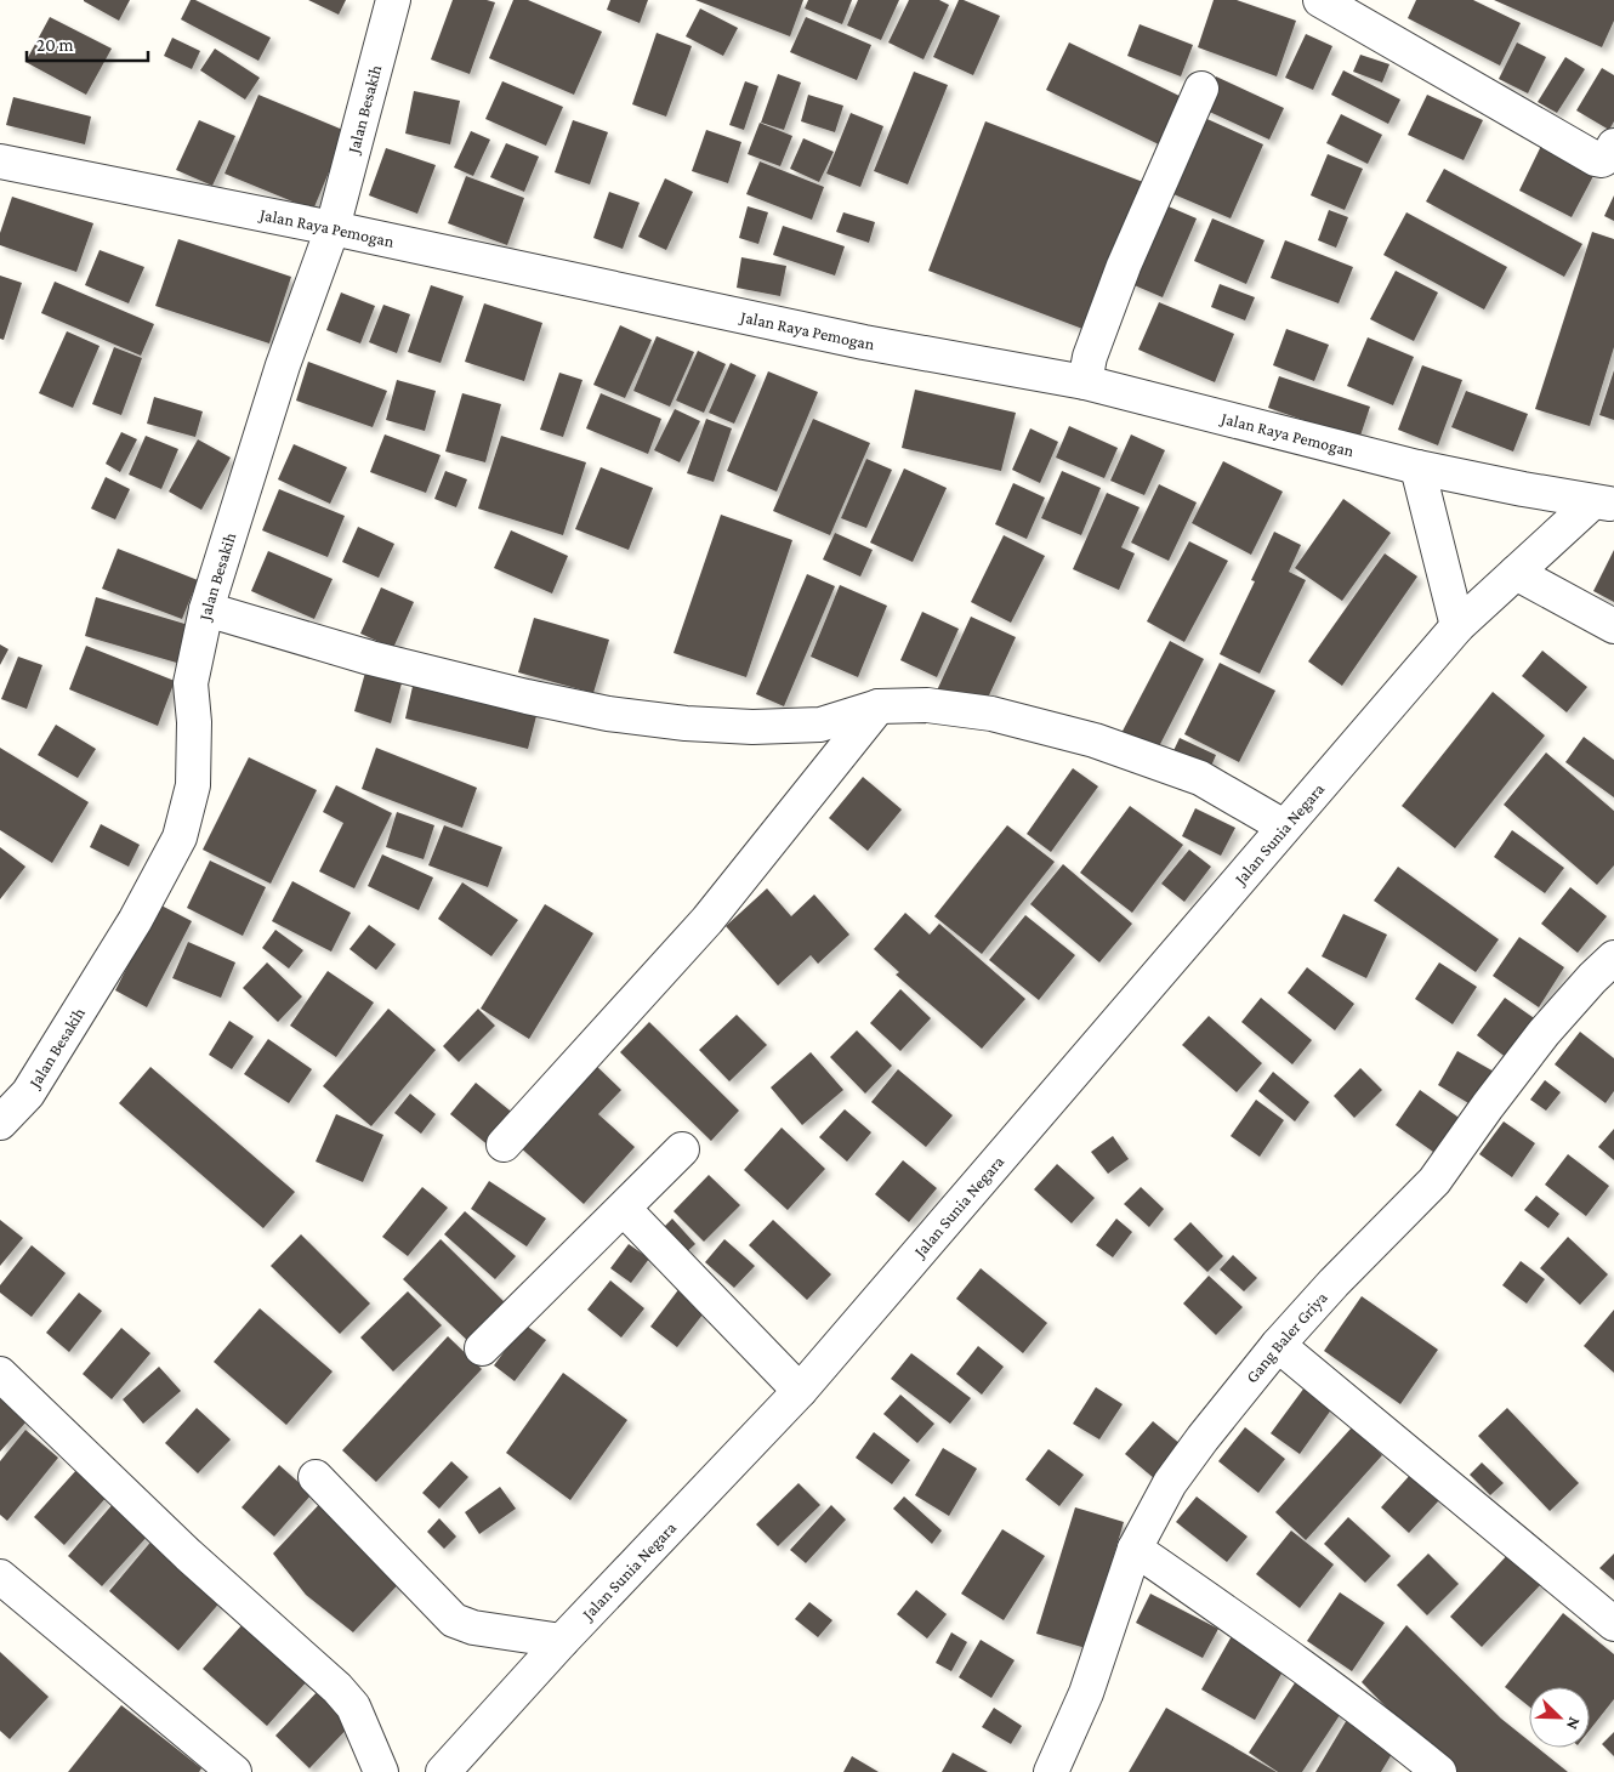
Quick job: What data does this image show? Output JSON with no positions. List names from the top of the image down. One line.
{"streets":{"street":["Jalan Besakih","Jalan Raya Pemogan","Jalan Sunia Negara","Gang Baler Griya"]},"crossings":[["Jalan Besakih","Jalan Raya Pemogan"],["Jalan Raya Pemogan","Jalan Sunia Negara"]],"scale_bar":"20 m","north":"bottom right"}
